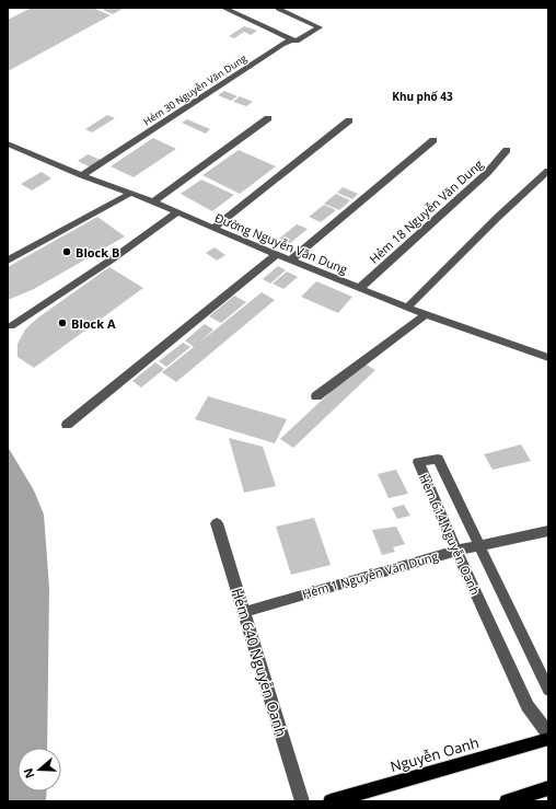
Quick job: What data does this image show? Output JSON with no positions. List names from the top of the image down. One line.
{"streets":{"main road":["Nguyễn Oanh"],"street":["Hẻm 30 Nguyễn Văn Dung","Hẻm 18 Nguyễn Văn Dung","Đường Nguyễn Văn Dung","Hẻm 614 Nguyễn Oanh","Hẻm 1 Nguyễn Văn Dung","Hẻm 640 Nguyễn Oanh"]},"crossings":[["Hẻm 30 Nguyễn Văn Dung","Đường Nguyễn Văn Dung"],["Hẻm 18 Nguyễn Văn Dung","Đường Nguyễn Văn Dung"],["Hẻm 614 Nguyễn Oanh","Hẻm 1 Nguyễn Văn Dung"],["Hẻm 1 Nguyễn Văn Dung","Hẻm 640 Nguyễn Oanh"]],"districts":["Khu phố 43"],"places":["Block B","Block A"],"north":"left"}
